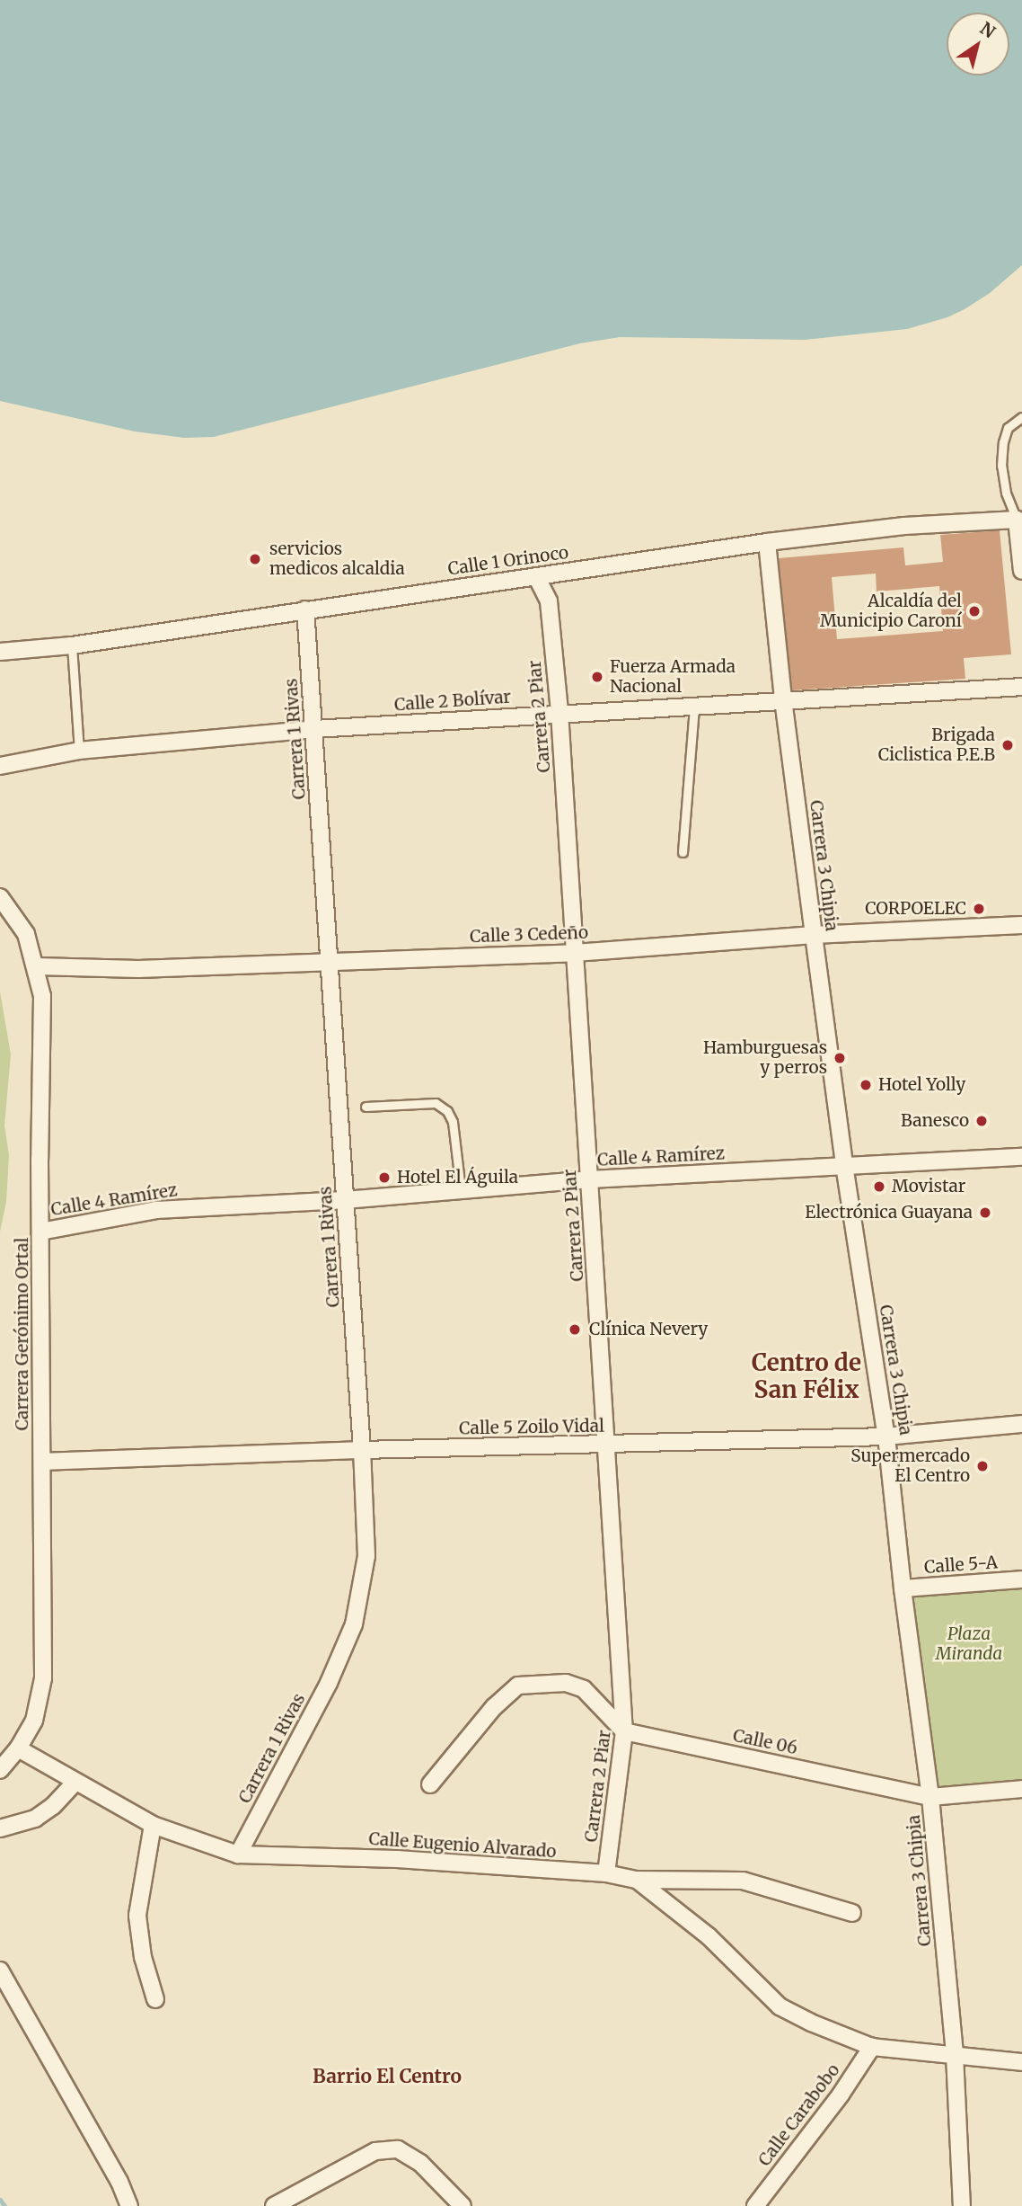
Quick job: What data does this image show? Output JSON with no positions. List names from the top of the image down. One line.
{"streets":{"street":["Calle 1 Orinoco","Calle 2 Bolívar","Carrera 2 Piar","Carrera 1 Rivas","Carrera 3 Chipia","Calle 3 Cedeño","Calle 4 Ramírez","Carrera Gerónimo Ortal","Calle 5 Zoilo Vidal","Calle 5-A","Calle 06","Calle Eugenio Alvarado","Calle Carabobo"]},"crossings":[["Calle 1 Orinoco","Carrera 2 Piar"],["Calle 1 Orinoco","Carrera 1 Rivas"],["Calle 1 Orinoco","Carrera 3 Chipia"],["Calle 2 Bolívar","Carrera 2 Piar"],["Calle 2 Bolívar","Carrera 1 Rivas"],["Calle 2 Bolívar","Carrera 3 Chipia"],["Carrera 2 Piar","Calle 3 Cedeño"],["Carrera 2 Piar","Calle 4 Ramírez"],["Carrera 2 Piar","Calle 5 Zoilo Vidal"],["Carrera 2 Piar","Calle 06"],["Carrera 2 Piar","Calle Eugenio Alvarado"],["Carrera 1 Rivas","Calle 3 Cedeño"],["Carrera 1 Rivas","Calle 4 Ramírez"],["Carrera 1 Rivas","Calle 5 Zoilo Vidal"],["Carrera 1 Rivas","Calle Eugenio Alvarado"],["Carrera 3 Chipia","Calle 3 Cedeño"],["Carrera 3 Chipia","Calle 4 Ramírez"],["Carrera 3 Chipia","Calle 5 Zoilo Vidal"],["Carrera 3 Chipia","Calle 5-A"],["Carrera 3 Chipia","Calle 06"],["Carrera 3 Chipia","Calle Eugenio Alvarado"],["Calle 3 Cedeño","Carrera Gerónimo Ortal"],["Calle 4 Ramírez","Carrera Gerónimo Ortal"],["Carrera Gerónimo Ortal","Calle 5 Zoilo Vidal"],["Carrera Gerónimo Ortal","Calle Eugenio Alvarado"],["Calle Eugenio Alvarado","Calle Carabobo"]],"districts":["Centro de San Félix","Barrio El Centro"],"parks":["Plaza Miranda"],"places":["servicios medicos alcaldia","Alcaldía del Municipio Caroní","Fuerza Armada Nacional","Brigada Ciclistica P.E.B","CORPOELEC","Hamburguesas y perros","Hotel Yolly","Banesco","Hotel El Águila","Movistar","Electrónica Guayana","Clínica Nevery","Supermercado El Centro"],"north":"top right"}
